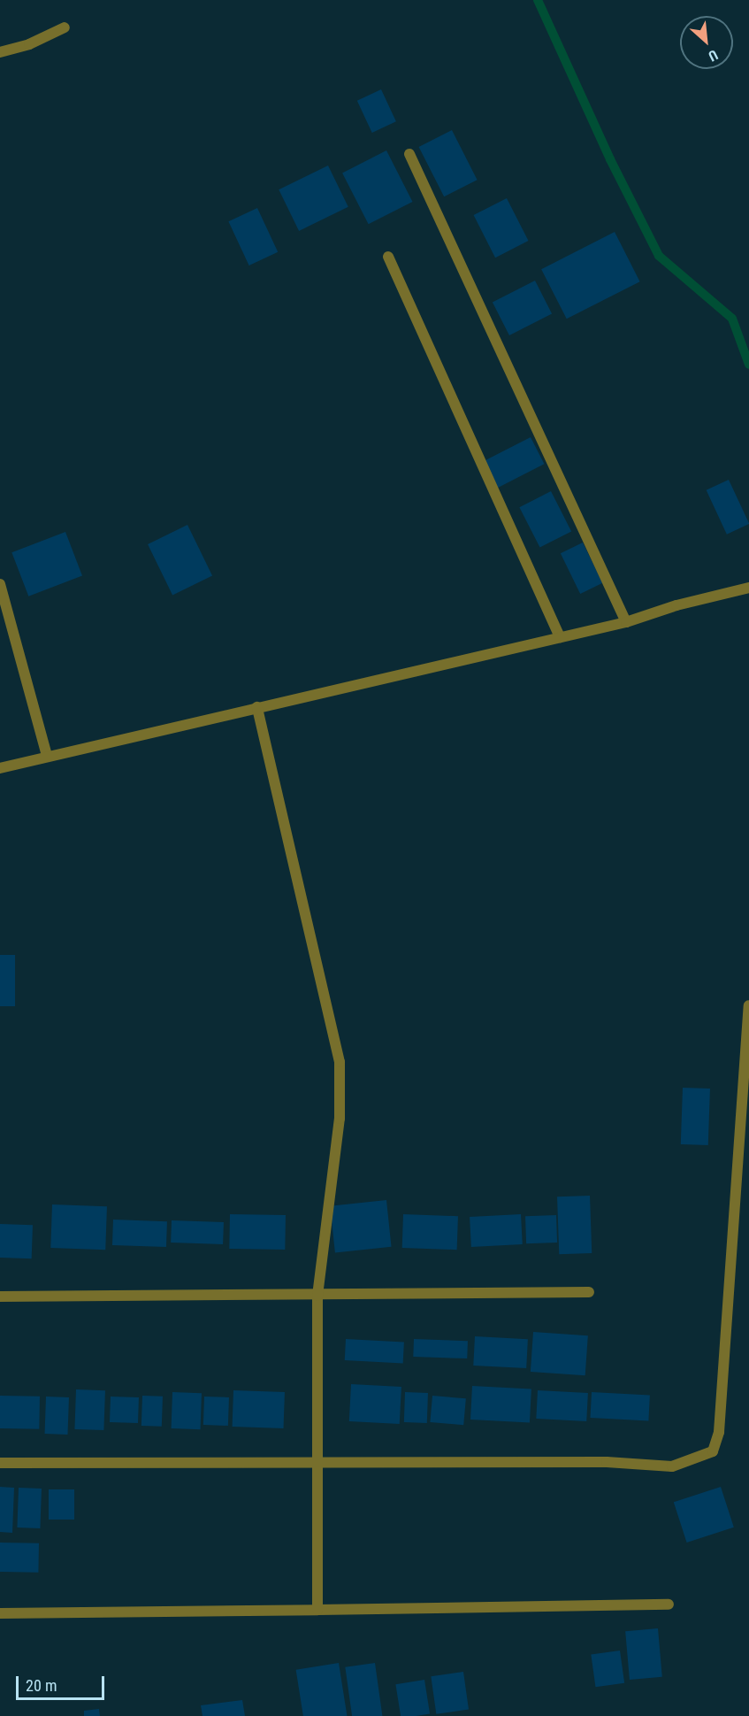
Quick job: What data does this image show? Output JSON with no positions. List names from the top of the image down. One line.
{"scale_bar":"20 m","north":"bottom right"}
